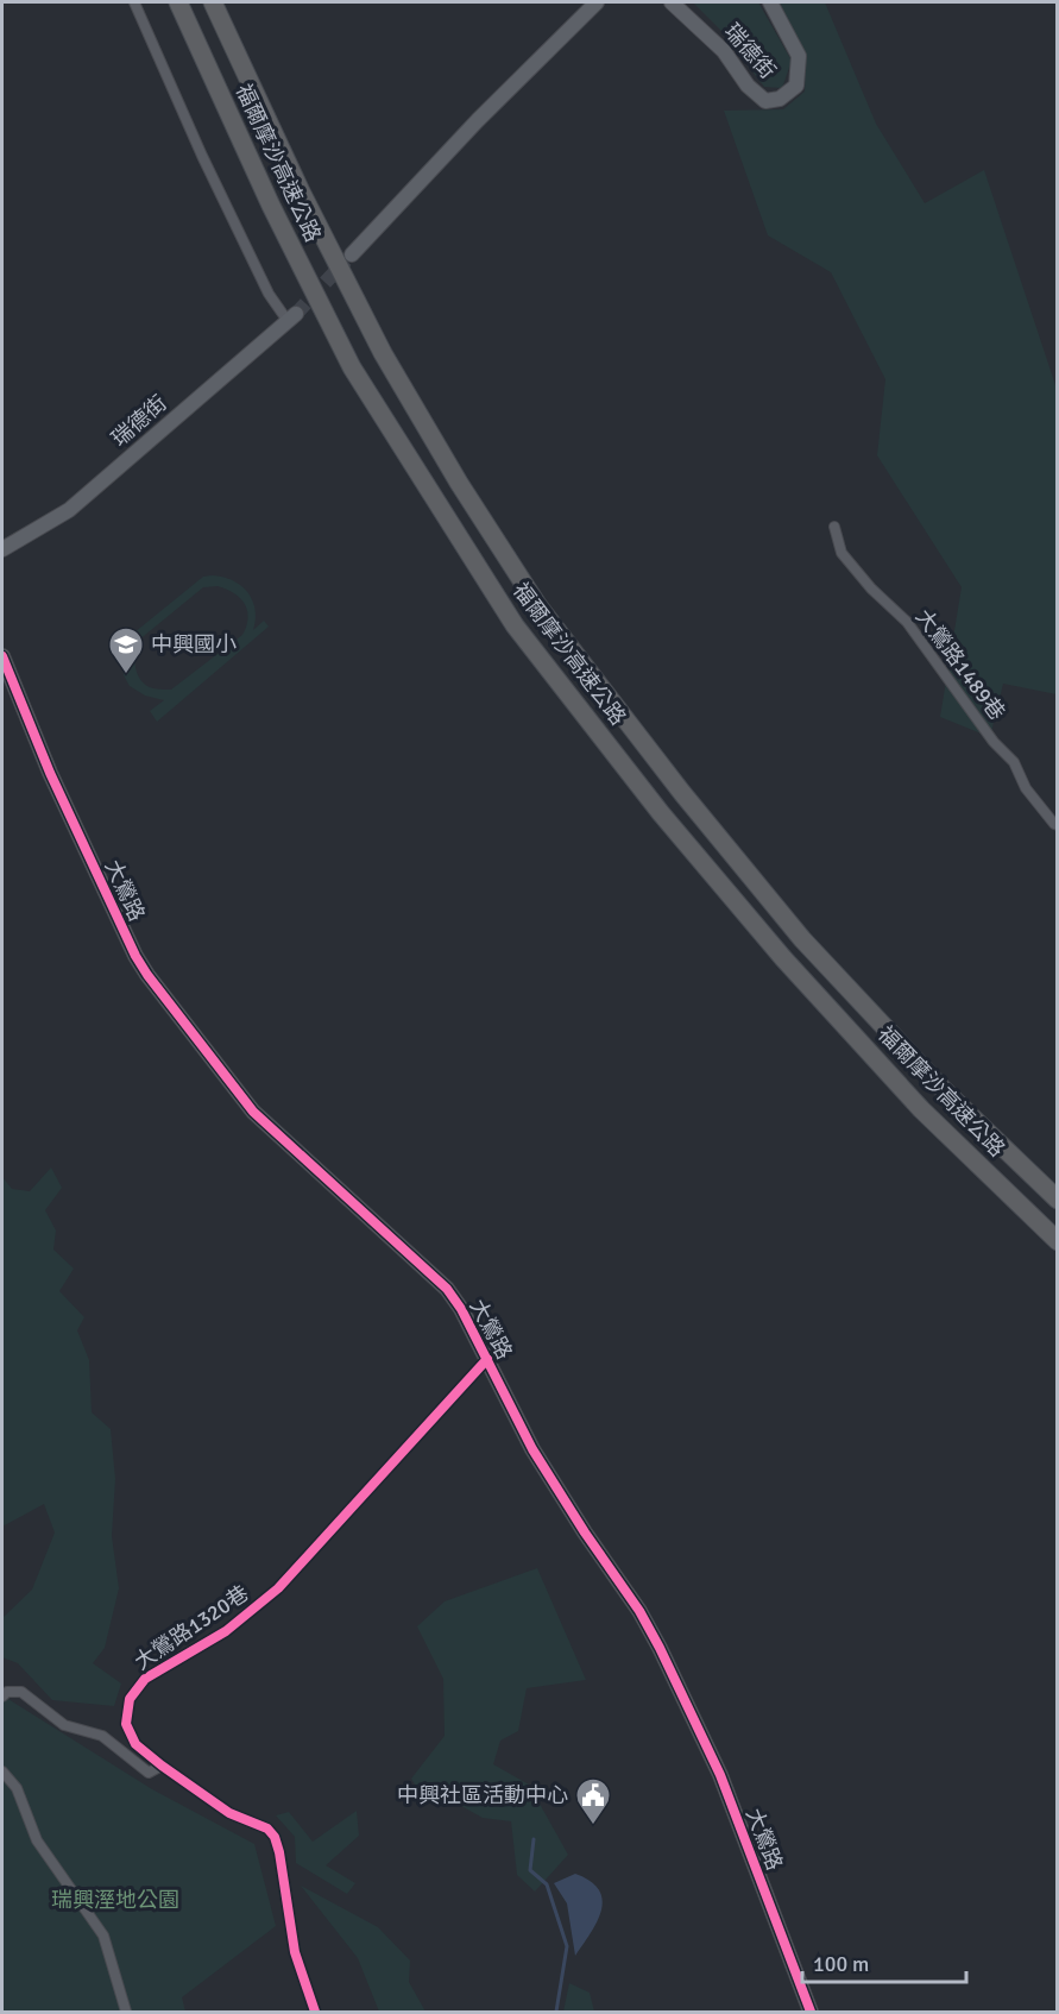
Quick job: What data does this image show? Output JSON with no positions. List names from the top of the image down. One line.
{"streets":{"highway":["福爾摩沙高速公路"],"street":["瑞德街","大鶯路1489巷","大鶯路","大鶯路1320巷"]},"crossings":[["大鶯路","大鶯路1320巷"]],"parks":["瑞興溼地公園"],"places":{"school or university":["中興國小"],"public building":["中興社區活動中心"]},"scale_bar":"100 m"}
